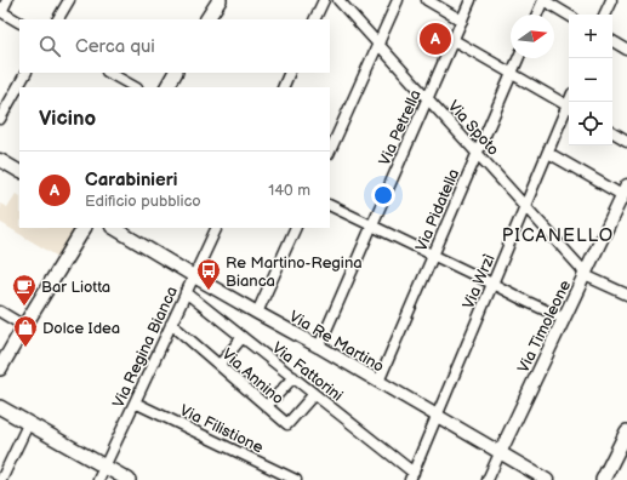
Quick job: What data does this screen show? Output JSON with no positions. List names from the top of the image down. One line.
{"streets":{"street":["Via Petrella","Via Spoto","Via Pidatella","Via Wrzì","Via Timoleone","Via Re Martino","Via Regina Bianca","Via Fattorini","Via Annino","Via Filistione"]},"crossings":[["Via Petrella","Via Spoto"],["Via Petrella","Via Re Martino"],["Via Spoto","Via Pidatella"],["Via Spoto","Via Wrzì"],["Via Spoto","Via Timoleone"],["Via Pidatella","Via Re Martino"],["Via Wrzì","Via Re Martino"],["Via Wrzì","Via Fattorini"],["Via Timoleone","Via Re Martino"],["Via Re Martino","Via Regina Bianca"],["Via Regina Bianca","Via Fattorini"],["Via Regina Bianca","Via Annino"],["Via Regina Bianca","Via Filistione"],["Via Fattorini","Via Annino"]],"districts":["PICANELLO"],"places":{"bus stop":["Re Martino-Regina Bianca"],"cafe":["Bar Liotta"],"shop":["Dolce Idea"]},"north":"right","page":{"map_buttons":["+","−"],"search":"Cerca qui","pins":"A","heading":"Vicino","list":[{"mark":"A","name":"Carabinieri","note":"Edificio pubblico","value":"140 m"}]}}
